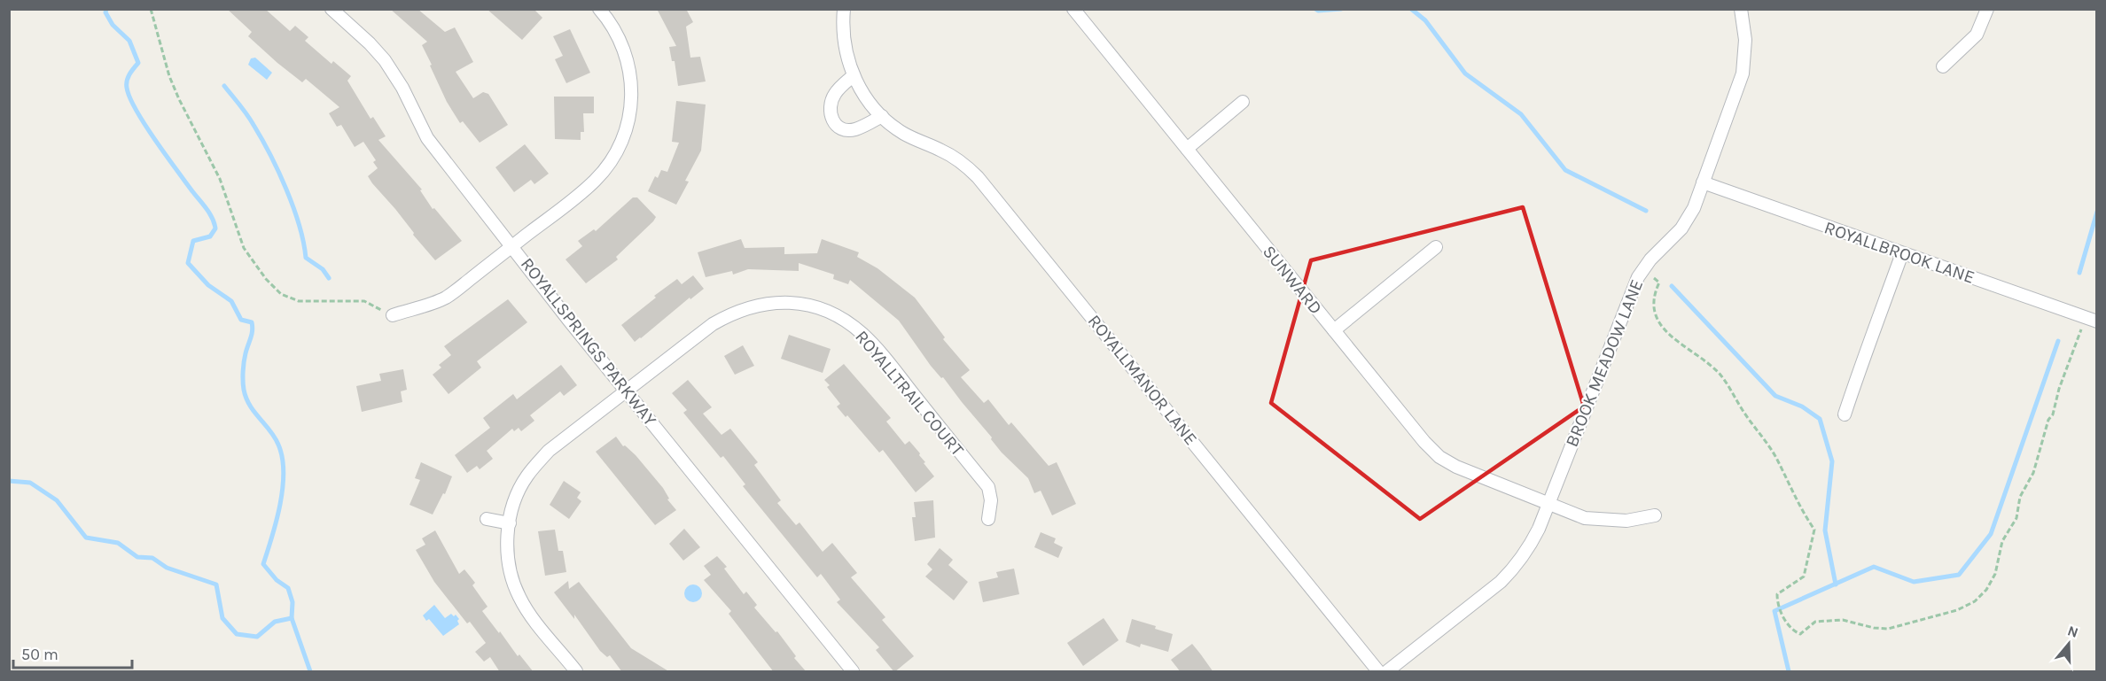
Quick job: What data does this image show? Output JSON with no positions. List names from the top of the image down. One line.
{"streets":{"street":["ROYALLBROOK LANE","SUNWARD","ROYALLSPRINGS PARKWAY","BROOK MEADOW LANE","ROYALLMANOR LANE","ROYALLTRAIL COURT"]},"crossings":[["ROYALLBROOK LANE","BROOK MEADOW LANE"],["SUNWARD","BROOK MEADOW LANE"],["ROYALLSPRINGS PARKWAY","ROYALLTRAIL COURT"]],"scale_bar":"50 m","north":"top"}
